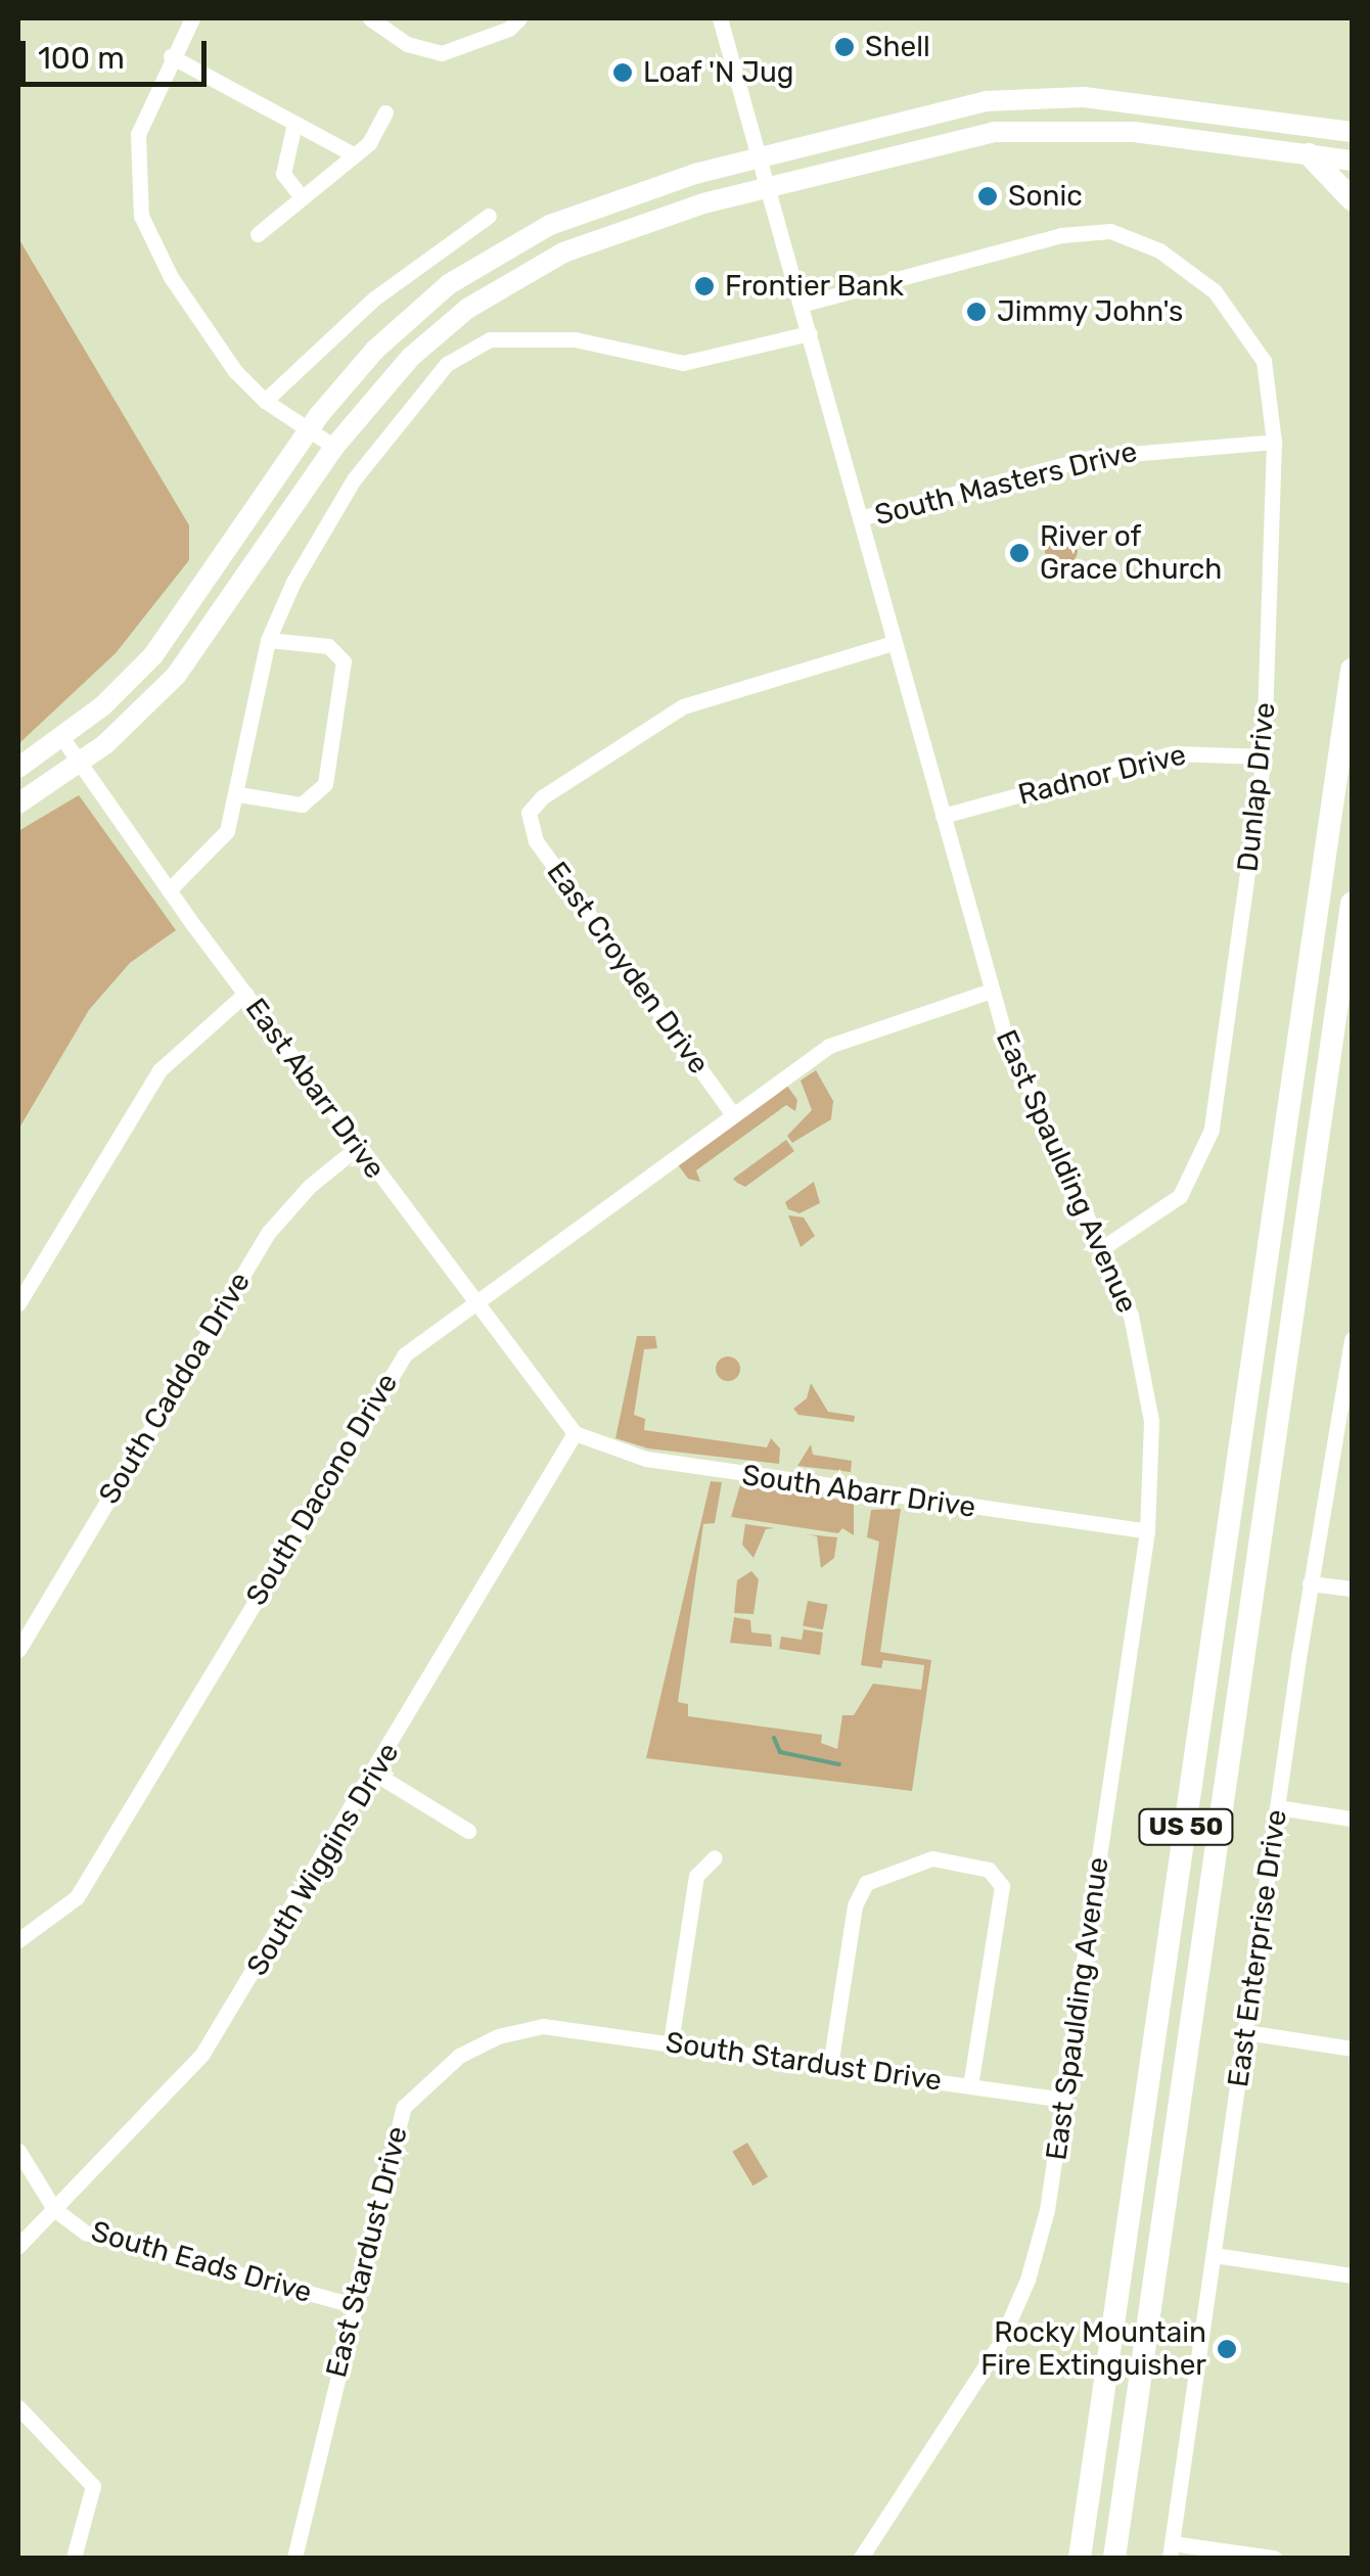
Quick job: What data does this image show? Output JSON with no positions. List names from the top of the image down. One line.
{"streets":{"highway":["US 50"],"street":["South Masters Drive","Radnor Drive","Dunlap Drive","East Croyden Drive","East Abarr Drive","East Spaulding Avenue","South Caddoa Drive","South Dacono Drive","South Abarr Drive","South Wiggins Drive","East Enterprise Drive","South Stardust Drive","East Stardust Drive","South Eads Drive"]},"crossings":[["South Masters Drive","Dunlap Drive"],["South Masters Drive","East Spaulding Avenue"],["Radnor Drive","Dunlap Drive"],["Radnor Drive","East Spaulding Avenue"],["Dunlap Drive","East Spaulding Avenue"],["East Croyden Drive","East Spaulding Avenue"],["East Croyden Drive","South Dacono Drive"],["East Abarr Drive","South Caddoa Drive"],["East Abarr Drive","South Dacono Drive"],["East Abarr Drive","South Abarr Drive"],["East Abarr Drive","South Wiggins Drive"],["East Spaulding Avenue","South Dacono Drive"],["East Spaulding Avenue","South Abarr Drive"],["East Spaulding Avenue","South Stardust Drive"],["South Abarr Drive","South Wiggins Drive"],["South Wiggins Drive","South Eads Drive"],["South Stardust Drive","East Stardust Drive"],["East Stardust Drive","South Eads Drive"]],"places":["Shell","Loaf 'N Jug","Sonic","Frontier Bank","Jimmy John's","River of Grace Church","Rocky Mountain Fire Extinguisher"],"scale_bar":"100 m"}
